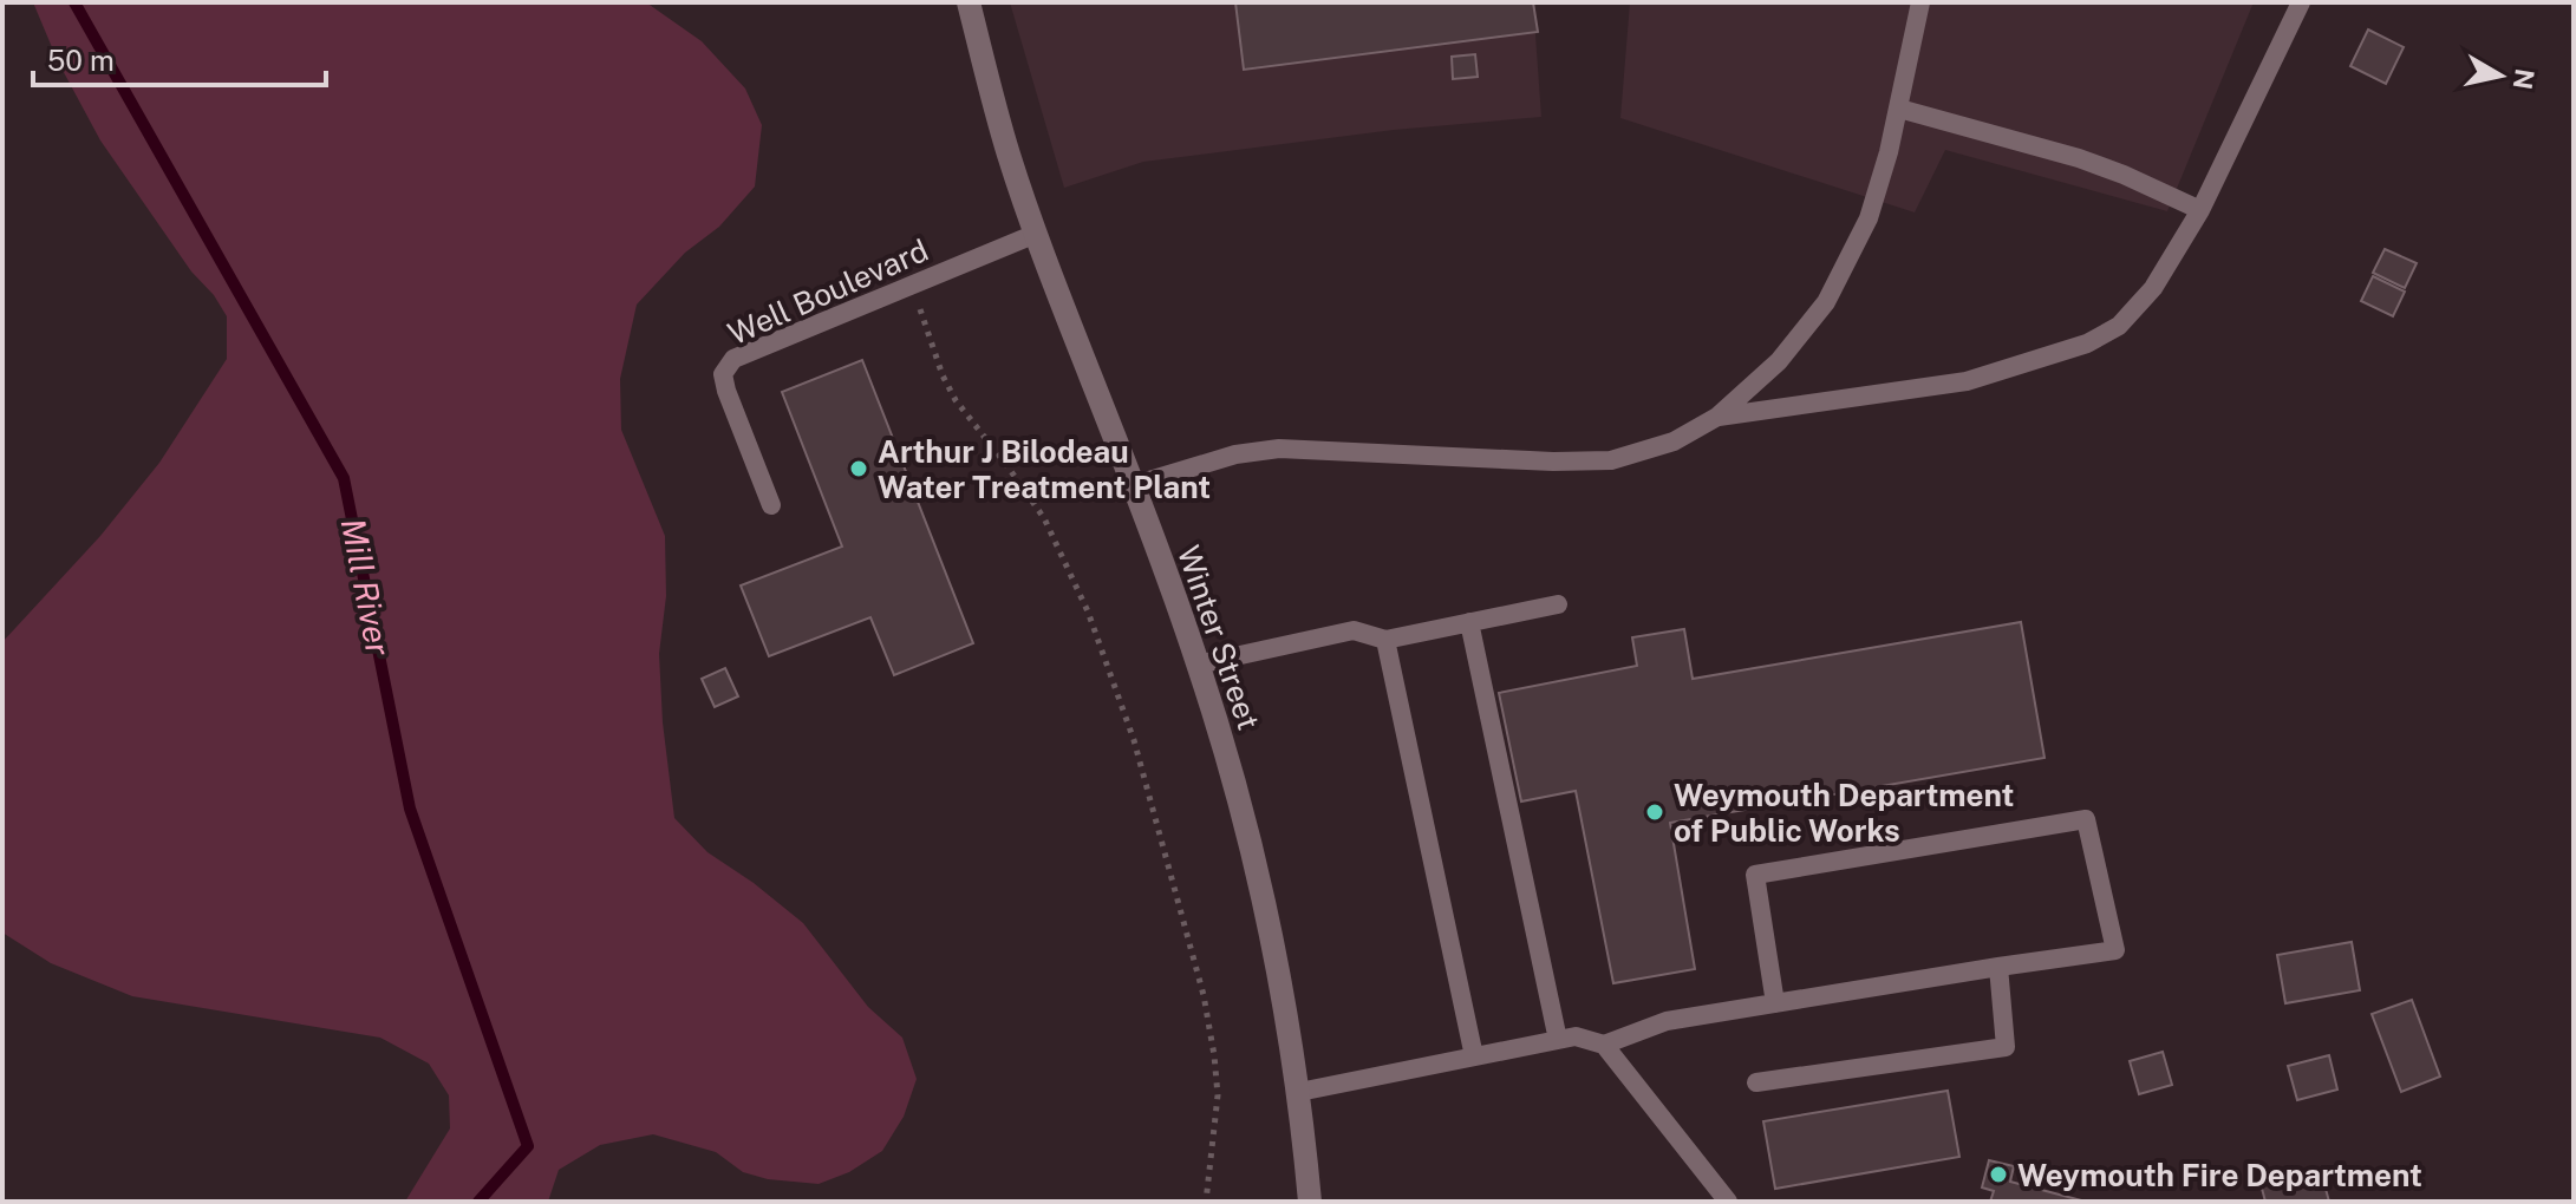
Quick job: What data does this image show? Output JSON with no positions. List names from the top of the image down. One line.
{"streets":{"main road":["Winter Street"],"lane":["Well Boulevard"]},"crossings":[["Well Boulevard","Winter Street"]],"water":["Mill River"],"places":["Arthur J Bilodeau Water Treatment Plant","Weymouth Department of Public Works","Weymouth Fire Department"],"scale_bar":"50 m","north":"right"}
